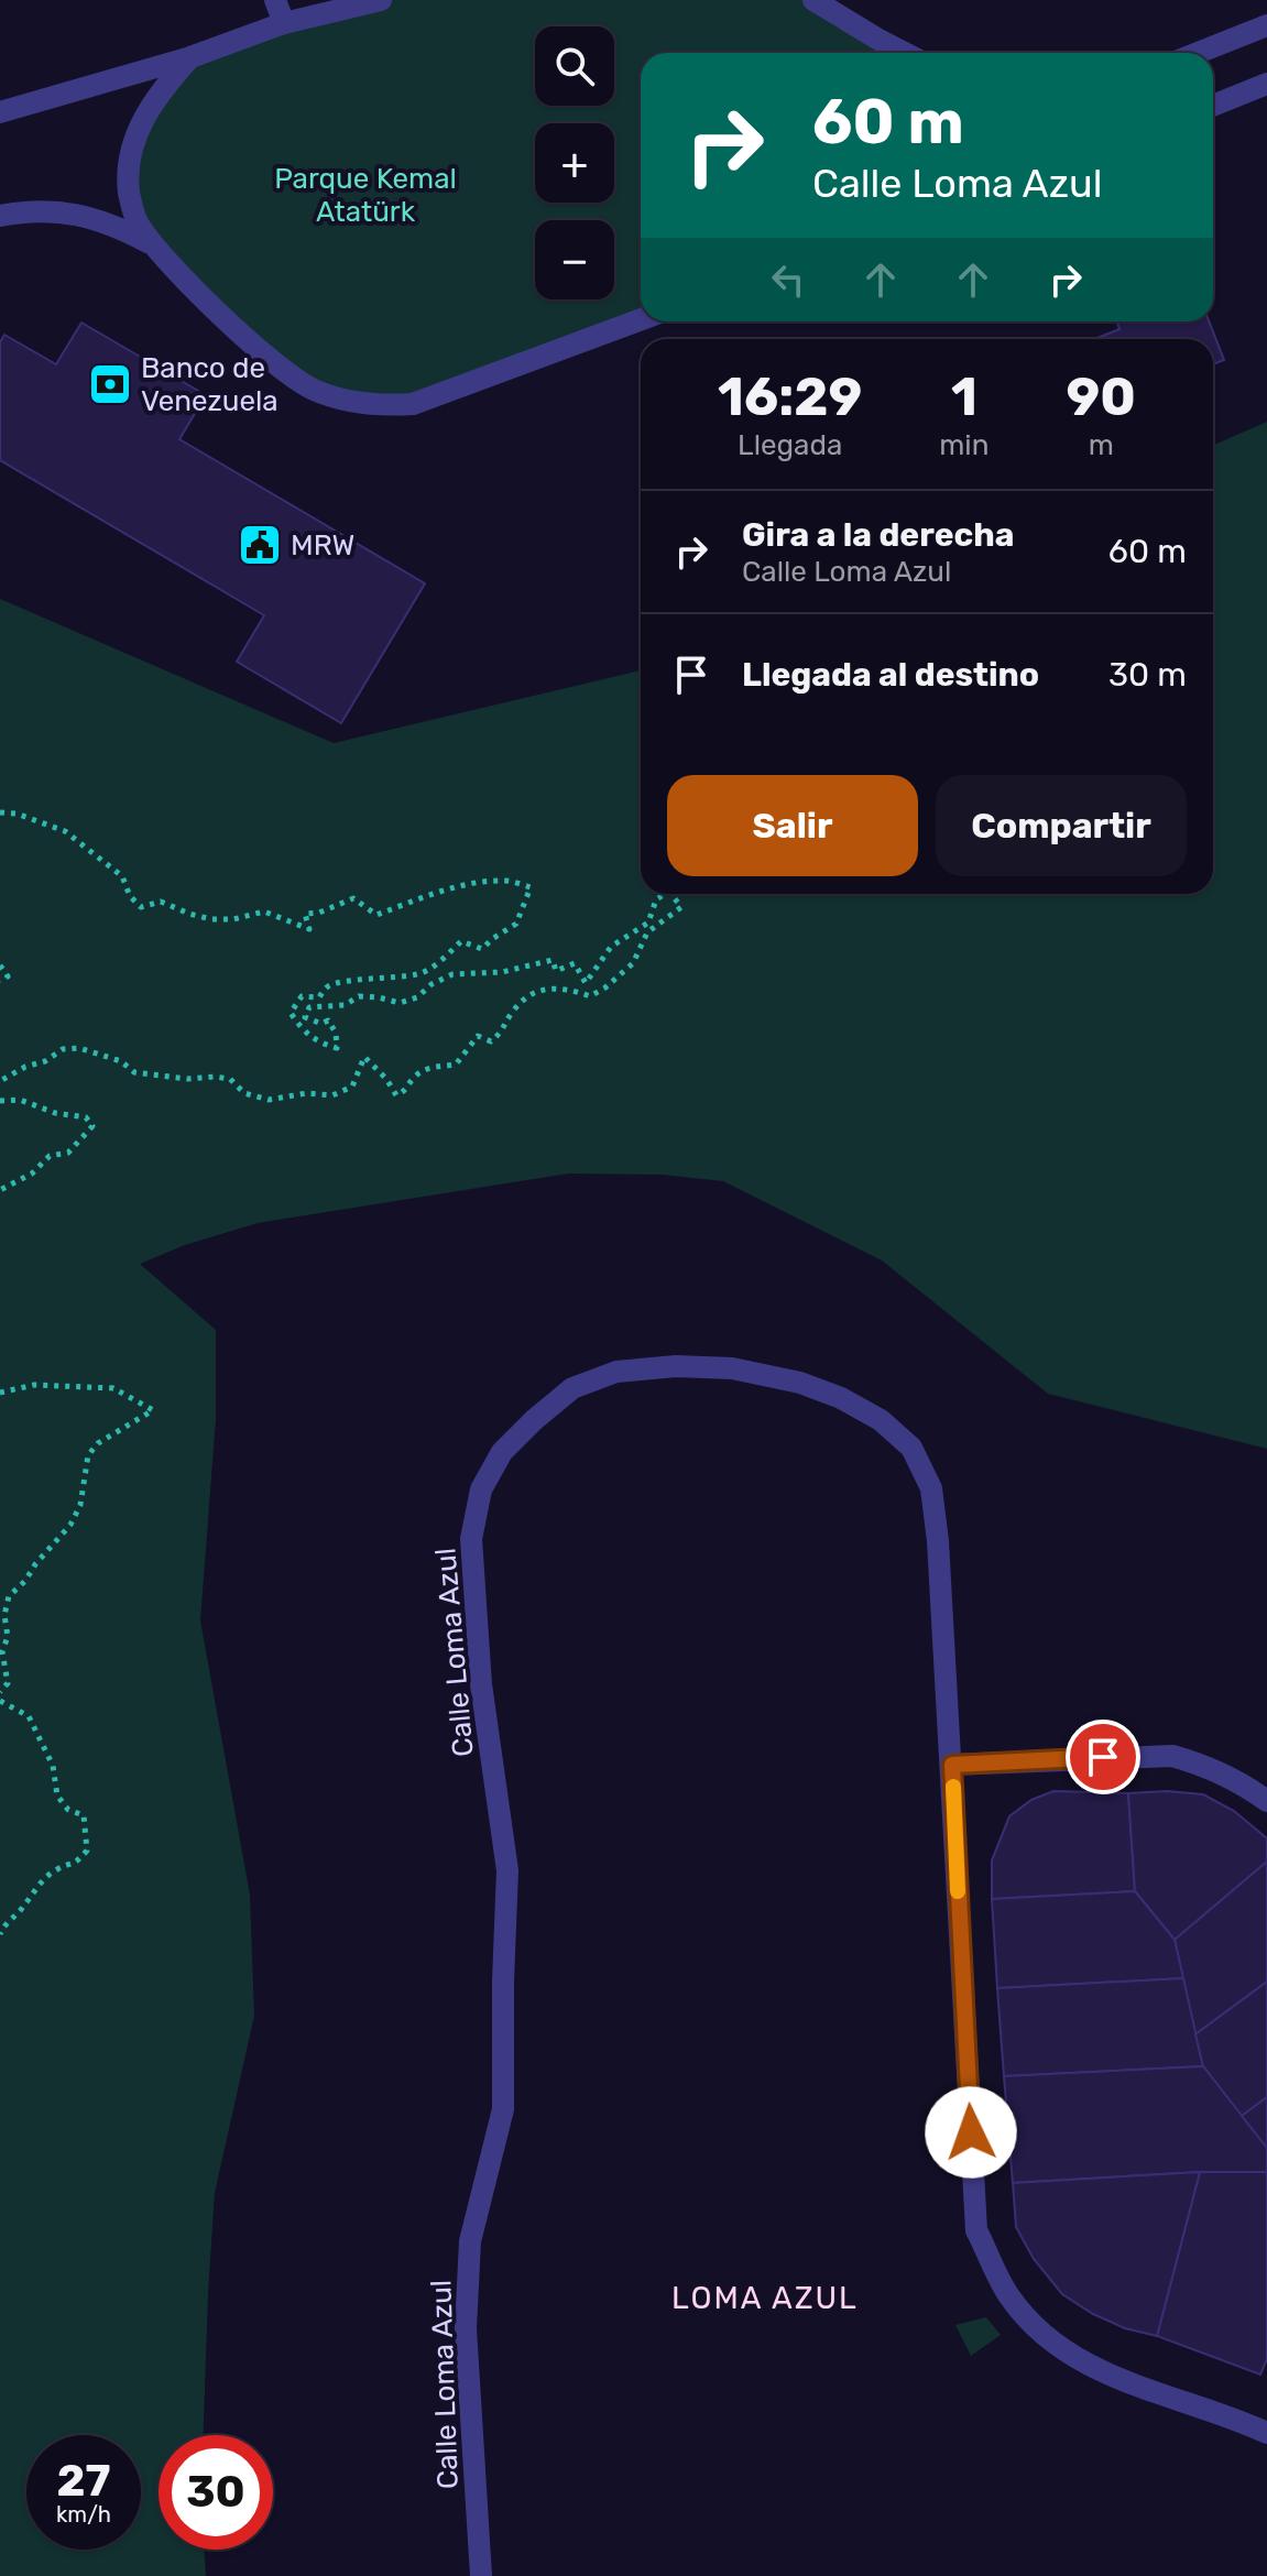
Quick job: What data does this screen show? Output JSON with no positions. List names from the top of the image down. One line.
{"streets":{"street":["Calle Loma Azul"]},"districts":["LOMA AZUL"],"parks":["Parque Kemal Atatürk"],"places":{"bank":["Banco de Venezuela"],"public building":["MRW"]},"page":{"map_buttons":["+","−"],"turn":["60 m","Calle Loma Azul"],"eta":["16:29","Llegada","1","min","90","m"],"list":[{"name":"Gira a la derecha","note":"Calle Loma Azul","value":"60 m"},{"name":"Llegada al destino","value":"30 m"}],"buttons":["Salir","Compartir"],"speed":"27 km/h","limit":"30"}}
